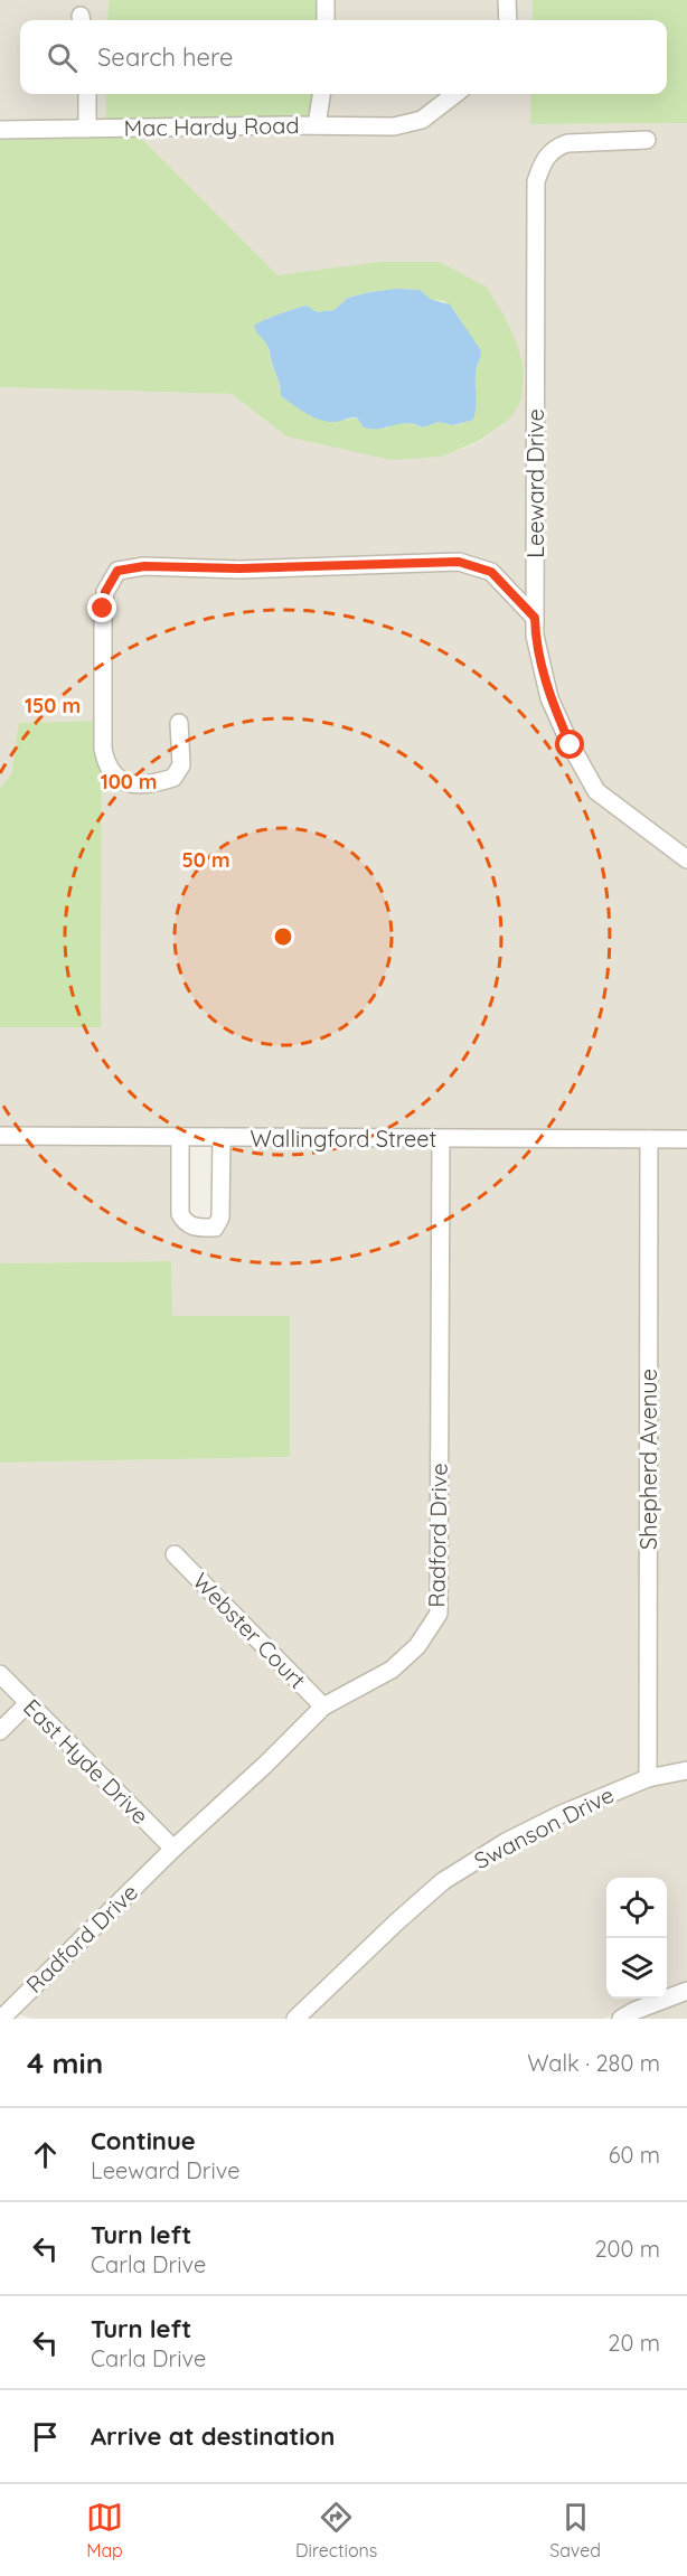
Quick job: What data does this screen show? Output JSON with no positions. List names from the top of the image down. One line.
{"streets":{"street":["Mac Hardy Road","Leeward Drive","Wallingford Street","Shepherd Avenue","Radford Drive","Webster Court","East Hyde Drive","Swanson Drive"]},"crossings":[["Wallingford Street","Shepherd Avenue"],["Wallingford Street","Radford Drive"],["Shepherd Avenue","Swanson Drive"],["Radford Drive","Webster Court"],["Radford Drive","East Hyde Drive"]],"page":{"search":"Search here","heading":["4 min","Walk · 280 m"],"list":[["Continue","Leeward Drive","60 m"],["Turn left","Carla Drive","200 m"],["Turn left","Carla Drive","20 m"],"Arrive at destination"],"nav":["Map","Directions","Saved"]},"rings":["150 m","100 m","50 m"]}
